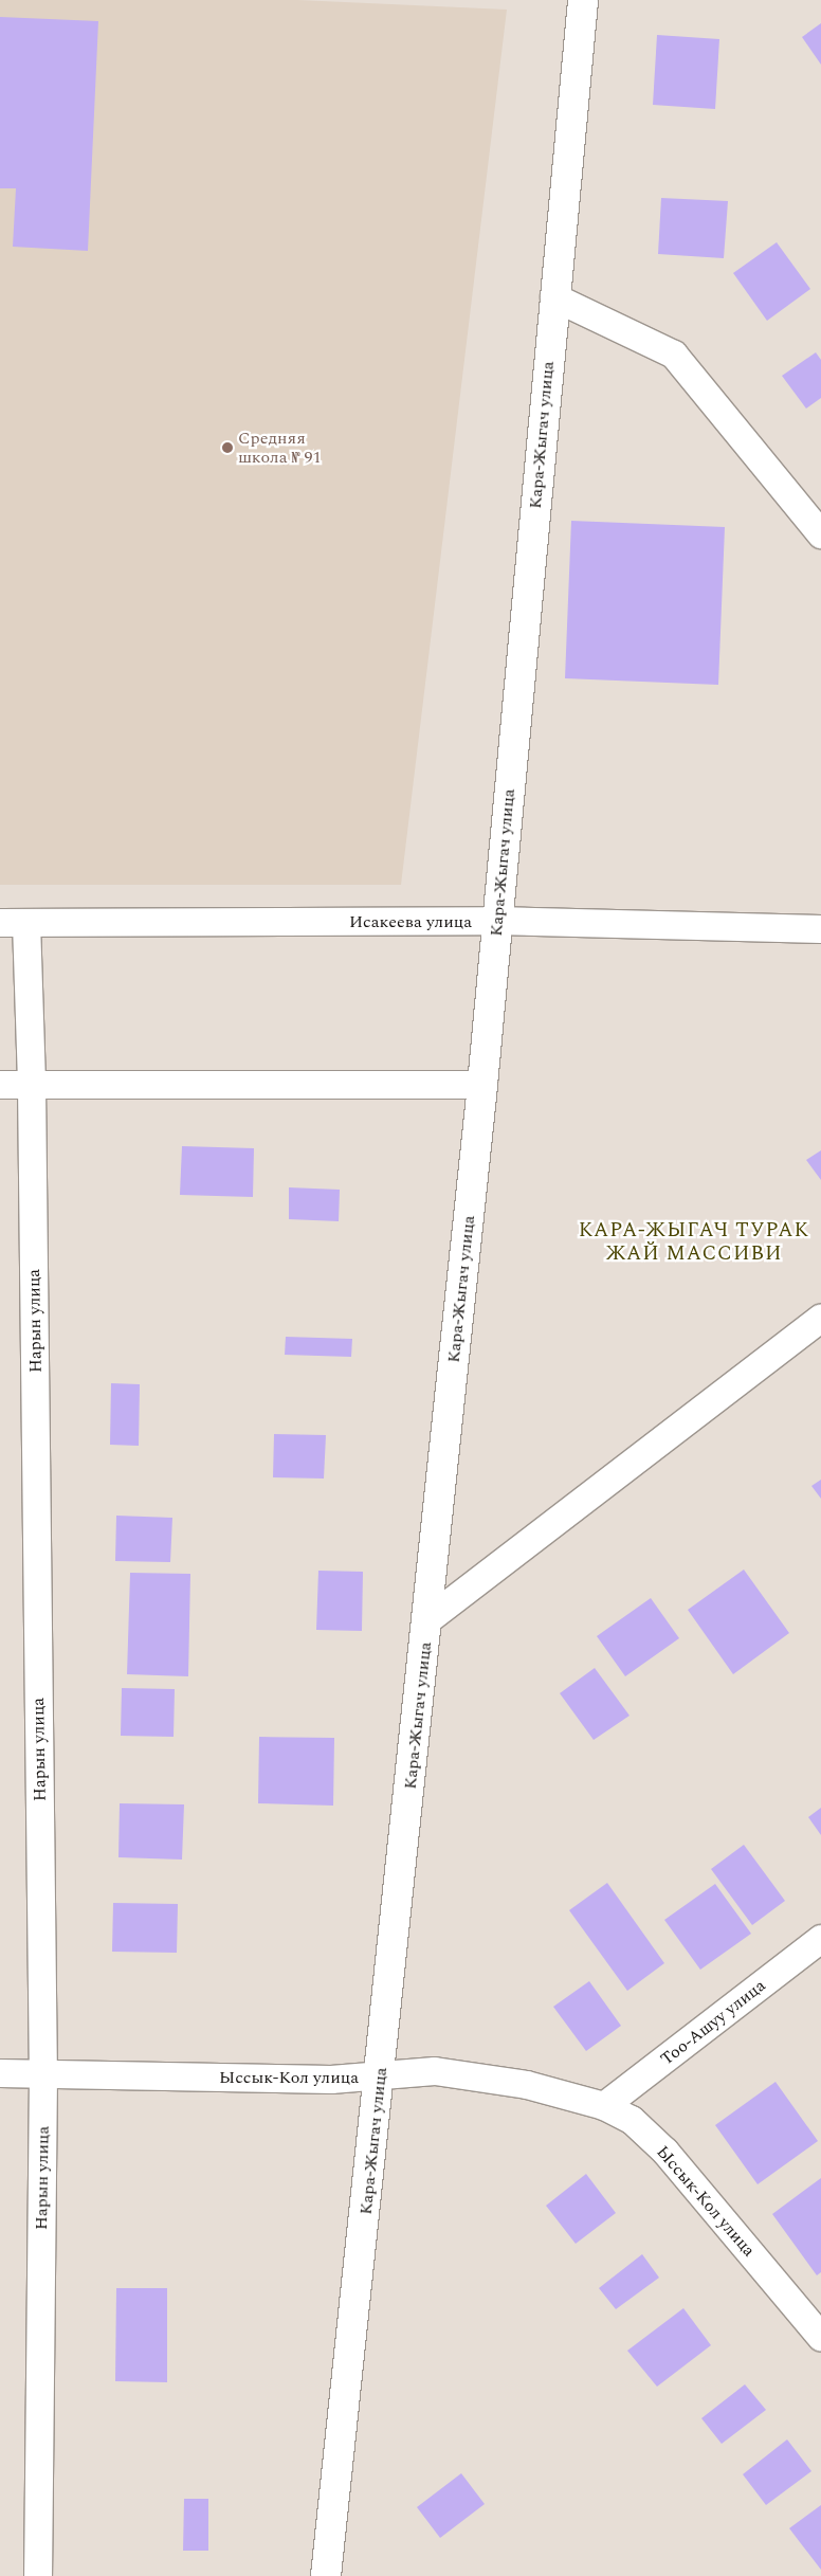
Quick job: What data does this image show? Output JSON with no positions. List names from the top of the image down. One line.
{"streets":{"street":["Кара-Жыгач улица","Исакеева улица","Нарын улица","Тоо-Ашуу улица","Ыссык-Кол улица"]},"crossings":[["Кара-Жыгач улица","Исакеева улица"],["Кара-Жыгач улица","Ыссык-Кол улица"],["Исакеева улица","Нарын улица"],["Нарын улица","Ыссык-Кол улица"],["Тоо-Ашуу улица","Ыссык-Кол улица"]],"districts":["КАРА-ЖЫГАЧ ТУРАК ЖАЙ МАССИВИ"],"places":["Средняя школа № 91"]}
